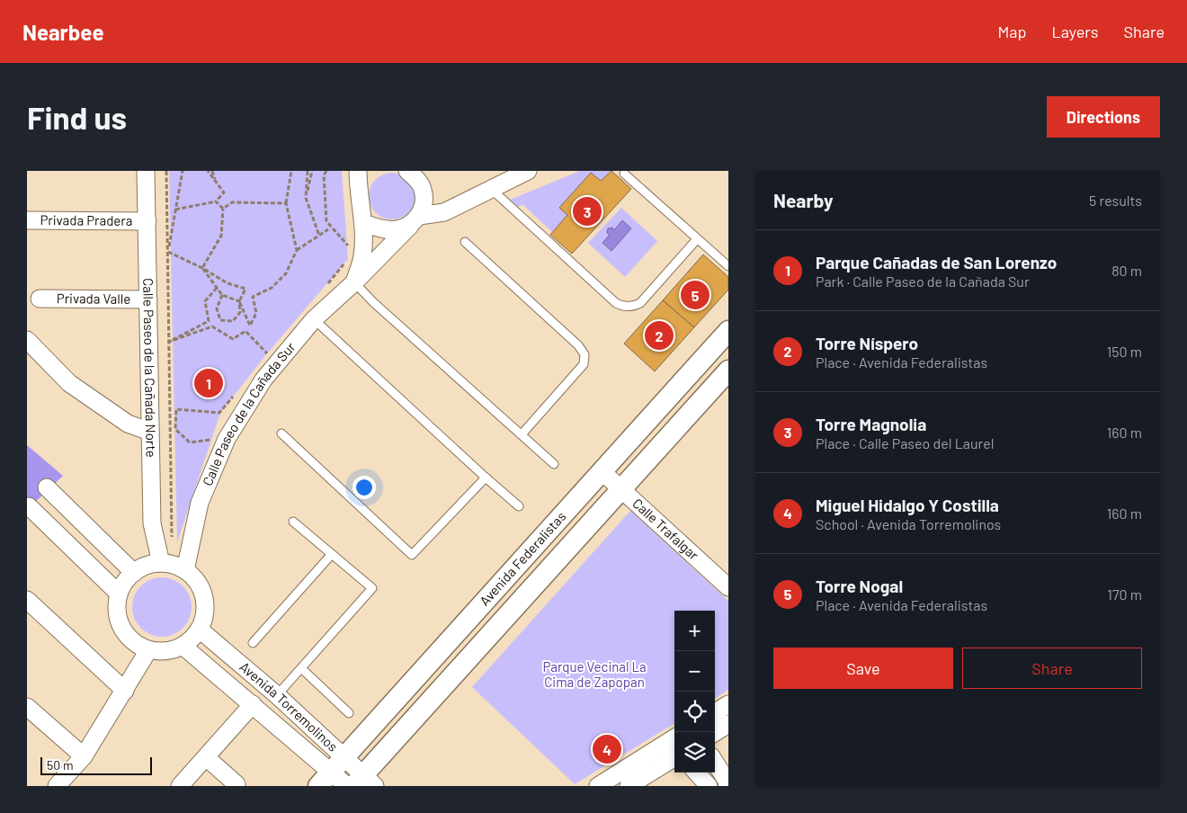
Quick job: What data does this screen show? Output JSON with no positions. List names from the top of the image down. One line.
{"streets":{"street":["Privada Pradera","Privada Valle","Calle Paseo de la Cañada Norte","Calle Paseo de la Cañada Sur","Calle Trafalgar","Avenida Federalistas","Avenida Torremolinos"]},"crossings":[["Privada Pradera","Calle Paseo de la Cañada Norte"],["Privada Valle","Calle Paseo de la Cañada Norte"],["Calle Paseo de la Cañada Norte","Calle Paseo de la Cañada Sur"],["Calle Paseo de la Cañada Norte","Avenida Torremolinos"],["Calle Paseo de la Cañada Sur","Avenida Torremolinos"],["Calle Trafalgar","Avenida Federalistas"],["Avenida Federalistas","Avenida Torremolinos"]],"parks":["Parque Vecinal La Cima de Zapopan"],"scale_bar":"50 m","page":{"header":"Nearbee","nav":["Map","Layers","Share"],"buttons":["Directions",["Save","Share"]],"title":"Find us","heading":["Nearby","5 results"],"pins":["3","5","2","1","4"],"list":[{"mark":"1","name":"Parque Cañadas de San Lorenzo","note":"Park · Calle Paseo de la Cañada Sur","value":"80 m"},{"mark":"2","name":"Torre Níspero","note":"Place · Avenida Federalistas","value":"150 m"},{"mark":"3","name":"Torre Magnolia","note":"Place · Calle Paseo del Laurel","value":"160 m"},{"mark":"4","name":"Miguel Hidalgo Y Costilla","note":"School · Avenida Torremolinos","value":"160 m"},{"mark":"5","name":"Torre Nogal","note":"Place · Avenida Federalistas","value":"170 m"}],"map_buttons":["+","−"],"scale":"50 m"}}
